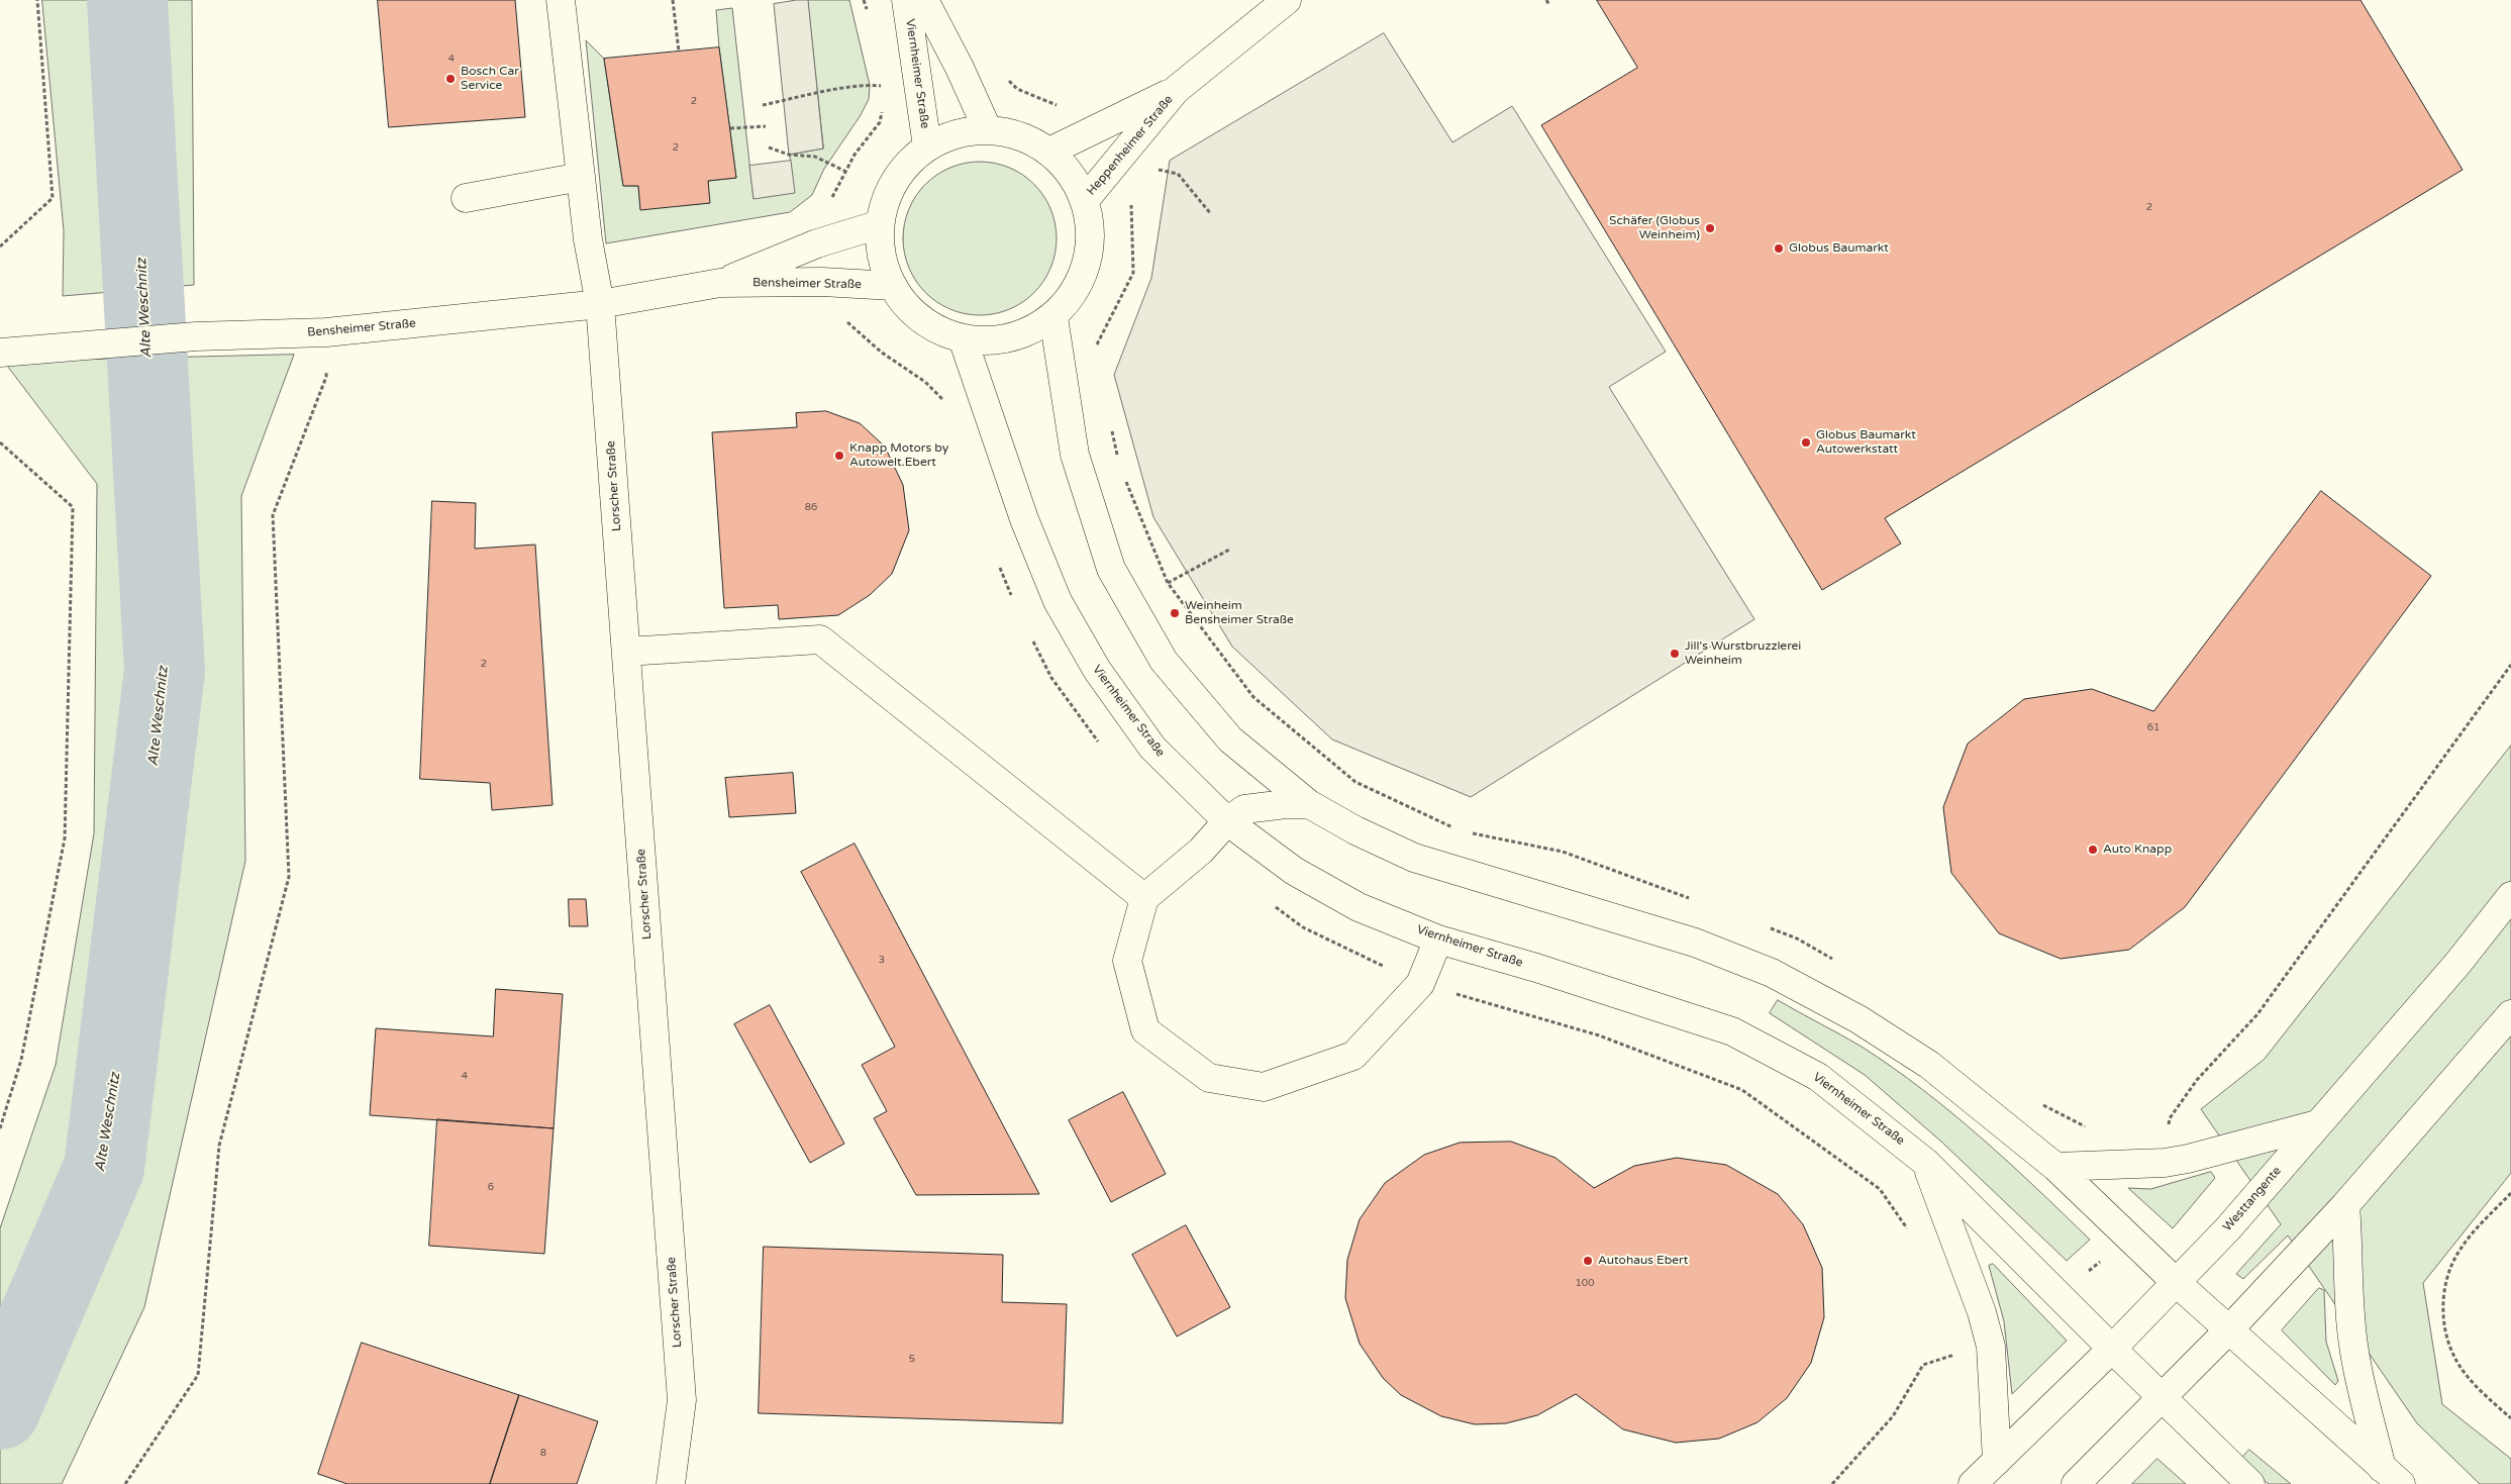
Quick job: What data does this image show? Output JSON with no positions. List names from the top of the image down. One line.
{"streets":{"street":["Viernheimer Straße","Heppenheimer Straße","Bensheimer Straße","Lorscher Straße","Westtangente"]},"crossings":[["Viernheimer Straße","Westtangente"],["Bensheimer Straße","Lorscher Straße"]],"water":["Alte Weschnitz"],"places":["Bosch Car Service","Schäfer (Globus Weinheim)","Globus Baumarkt","Globus Baumarkt Autowerkstatt","Knapp Motors by Autowelt.Ebert","Weinheim Bensheimer Straße","Jill's Wurstbruzzlerei Weinheim","Auto Knapp","Autohaus Ebert"],"house_numbers":["4","2","2","2","86","2","61","3","4","6","100","5","8"]}
